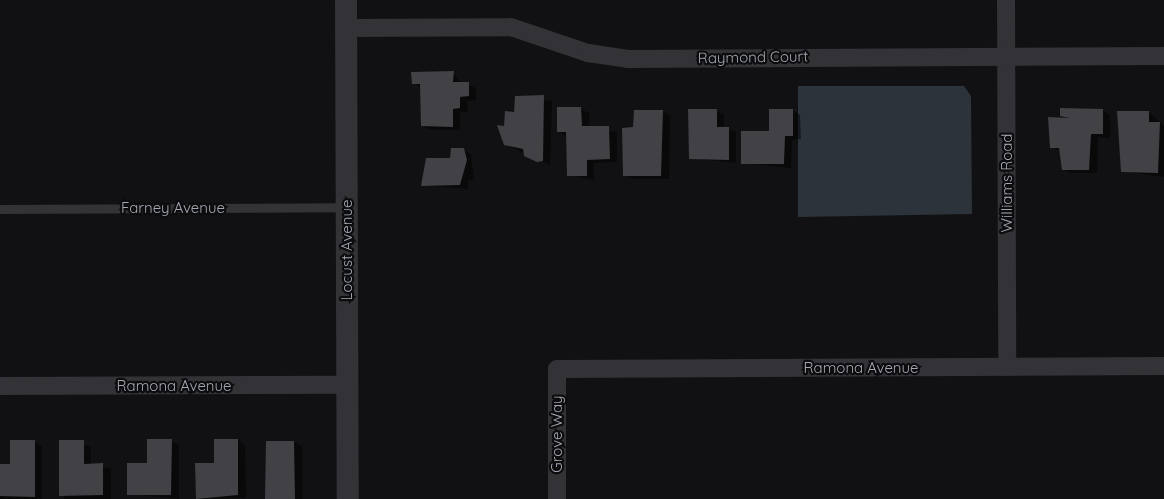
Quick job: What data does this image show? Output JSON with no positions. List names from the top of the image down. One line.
{"streets":{"street":["Raymond Court","Williams Road","Locust Avenue","Ramona Avenue","Grove Way"],"lane":["Farney Avenue"]},"crossings":[["Raymond Court","Williams Road"],["Raymond Court","Locust Avenue"],["Williams Road","Ramona Avenue"],["Farney Avenue","Locust Avenue"],["Locust Avenue","Ramona Avenue"],["Ramona Avenue","Grove Way"]]}
